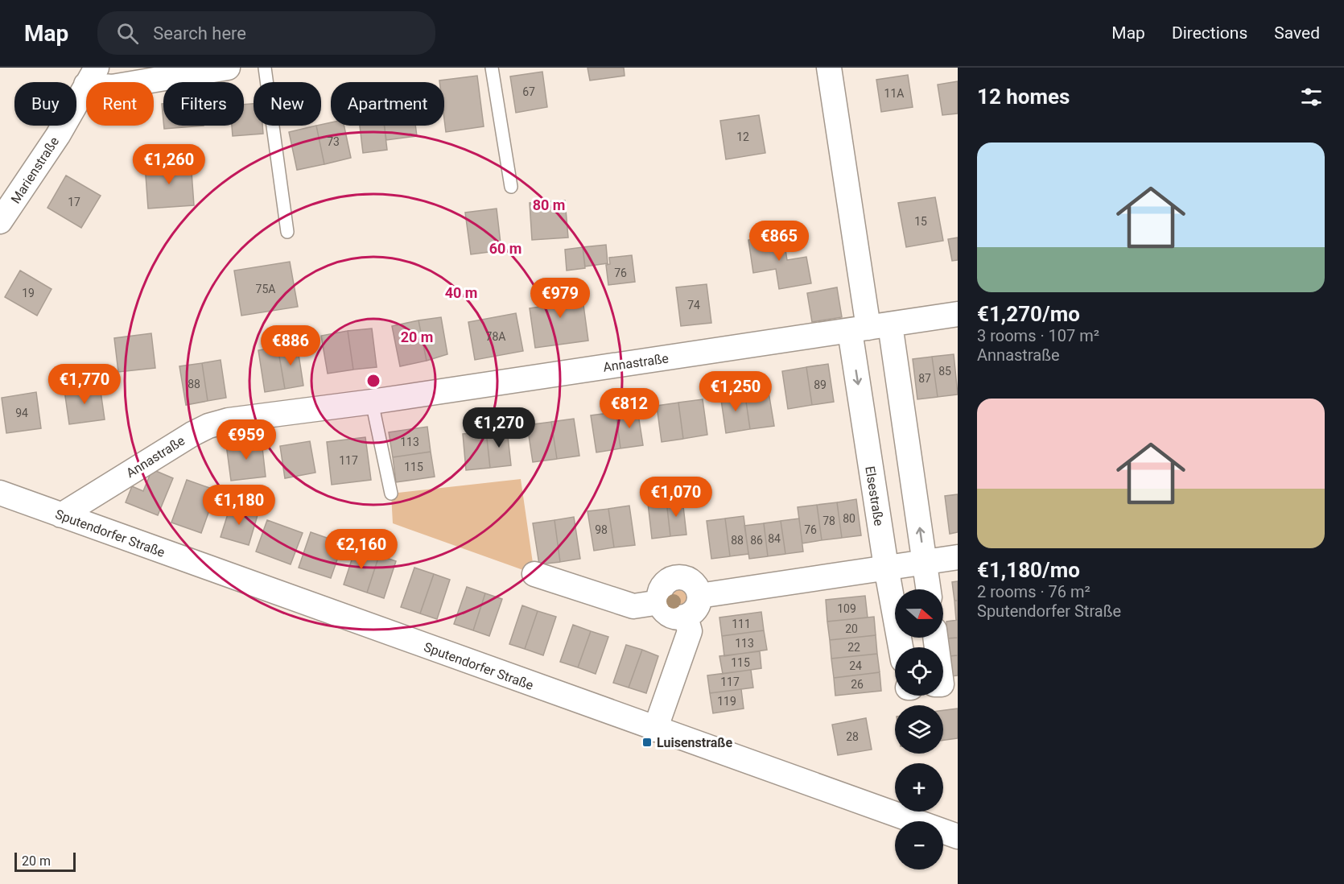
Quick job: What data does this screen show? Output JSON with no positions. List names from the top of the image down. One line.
{"streets":{"street":["Marienstraße","Annastraße","Elsestraße","Sputendorfer Straße"]},"crossings":[["Annastraße","Elsestraße"],["Annastraße","Sputendorfer Straße"]],"places":{"transit":["Luisenstraße"]},"house_numbers":["67","11A","12","73","17","15","76","75A","19","74","78A","85","87","88","89","94","113","117","115","80","78","98","76","84","88","86","109","111","20","113","22","115","24","117","26","119","28"],"scale_bar":"20 m","north":"right","page":{"header":"Map","search":"Search here","nav":["Map","Directions","Saved"],"heading":"12 homes","chip":["Buy","Rent","Filters","New","Apartment"],"list":[{"name":"€1,270/mo","note":"3 rooms · 107 m² · Annastraße"},{"name":"€1,180/mo","note":"2 rooms · 76 m² · Sputendorfer Straße"}],"price":["€1,260","€865","€979","€886","€1,770","€1,250","€812","€1,270","€959","€1,070","€1,180","€2,160"],"map_buttons":["+","−"],"scale":"20 m"},"rings":["80 m","60 m","40 m","20 m"]}
